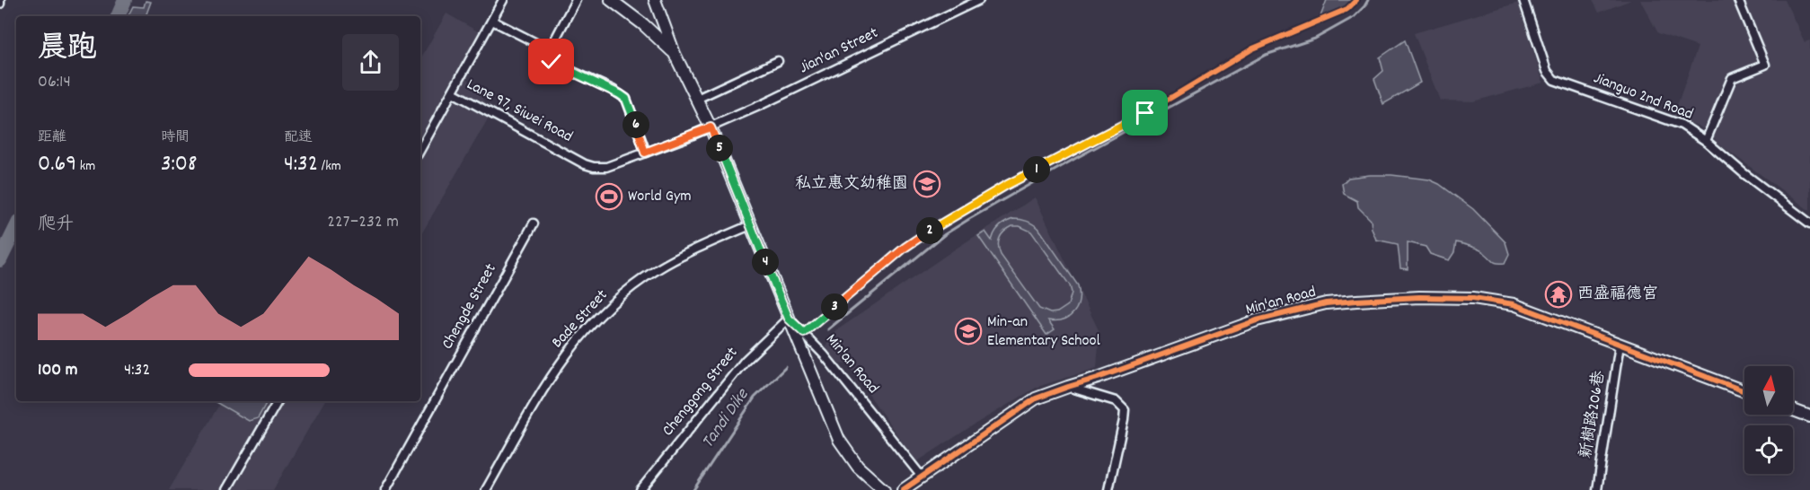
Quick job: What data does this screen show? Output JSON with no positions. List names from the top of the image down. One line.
{"streets":{"street":["Jian'an Street","Jianguo 2nd Road","Lane 97, Siwei Road","Min'an Road","Chengde Street","Bade Street","Chenggong Street","新樹路206巷"]},"crossings":[["Jian'an Street","Lane 97, Siwei Road"],["Jian'an Street","Min'an Road"],["Min'an Road","Bade Street"],["Min'an Road","Chenggong Street"],["Min'an Road","新樹路206巷"]],"water":["Tandi Dike"],"places":{"school or university":["私立惠文幼稚園","Min-an Elementary School"],"sports":["World Gym"],"temple":["西盛福德宮"]},"north":"top","page":{"heading":["晨跑","06:14"],"stats":[["距離","0.69 km"],["時間","3:08"],["配速","4:32 /km"]],"pins":["6","5","1","2","4","3"],"chart":["爬升","227–232 m"],"list":[{"name":"100 m","note":"4:32"}]}}
